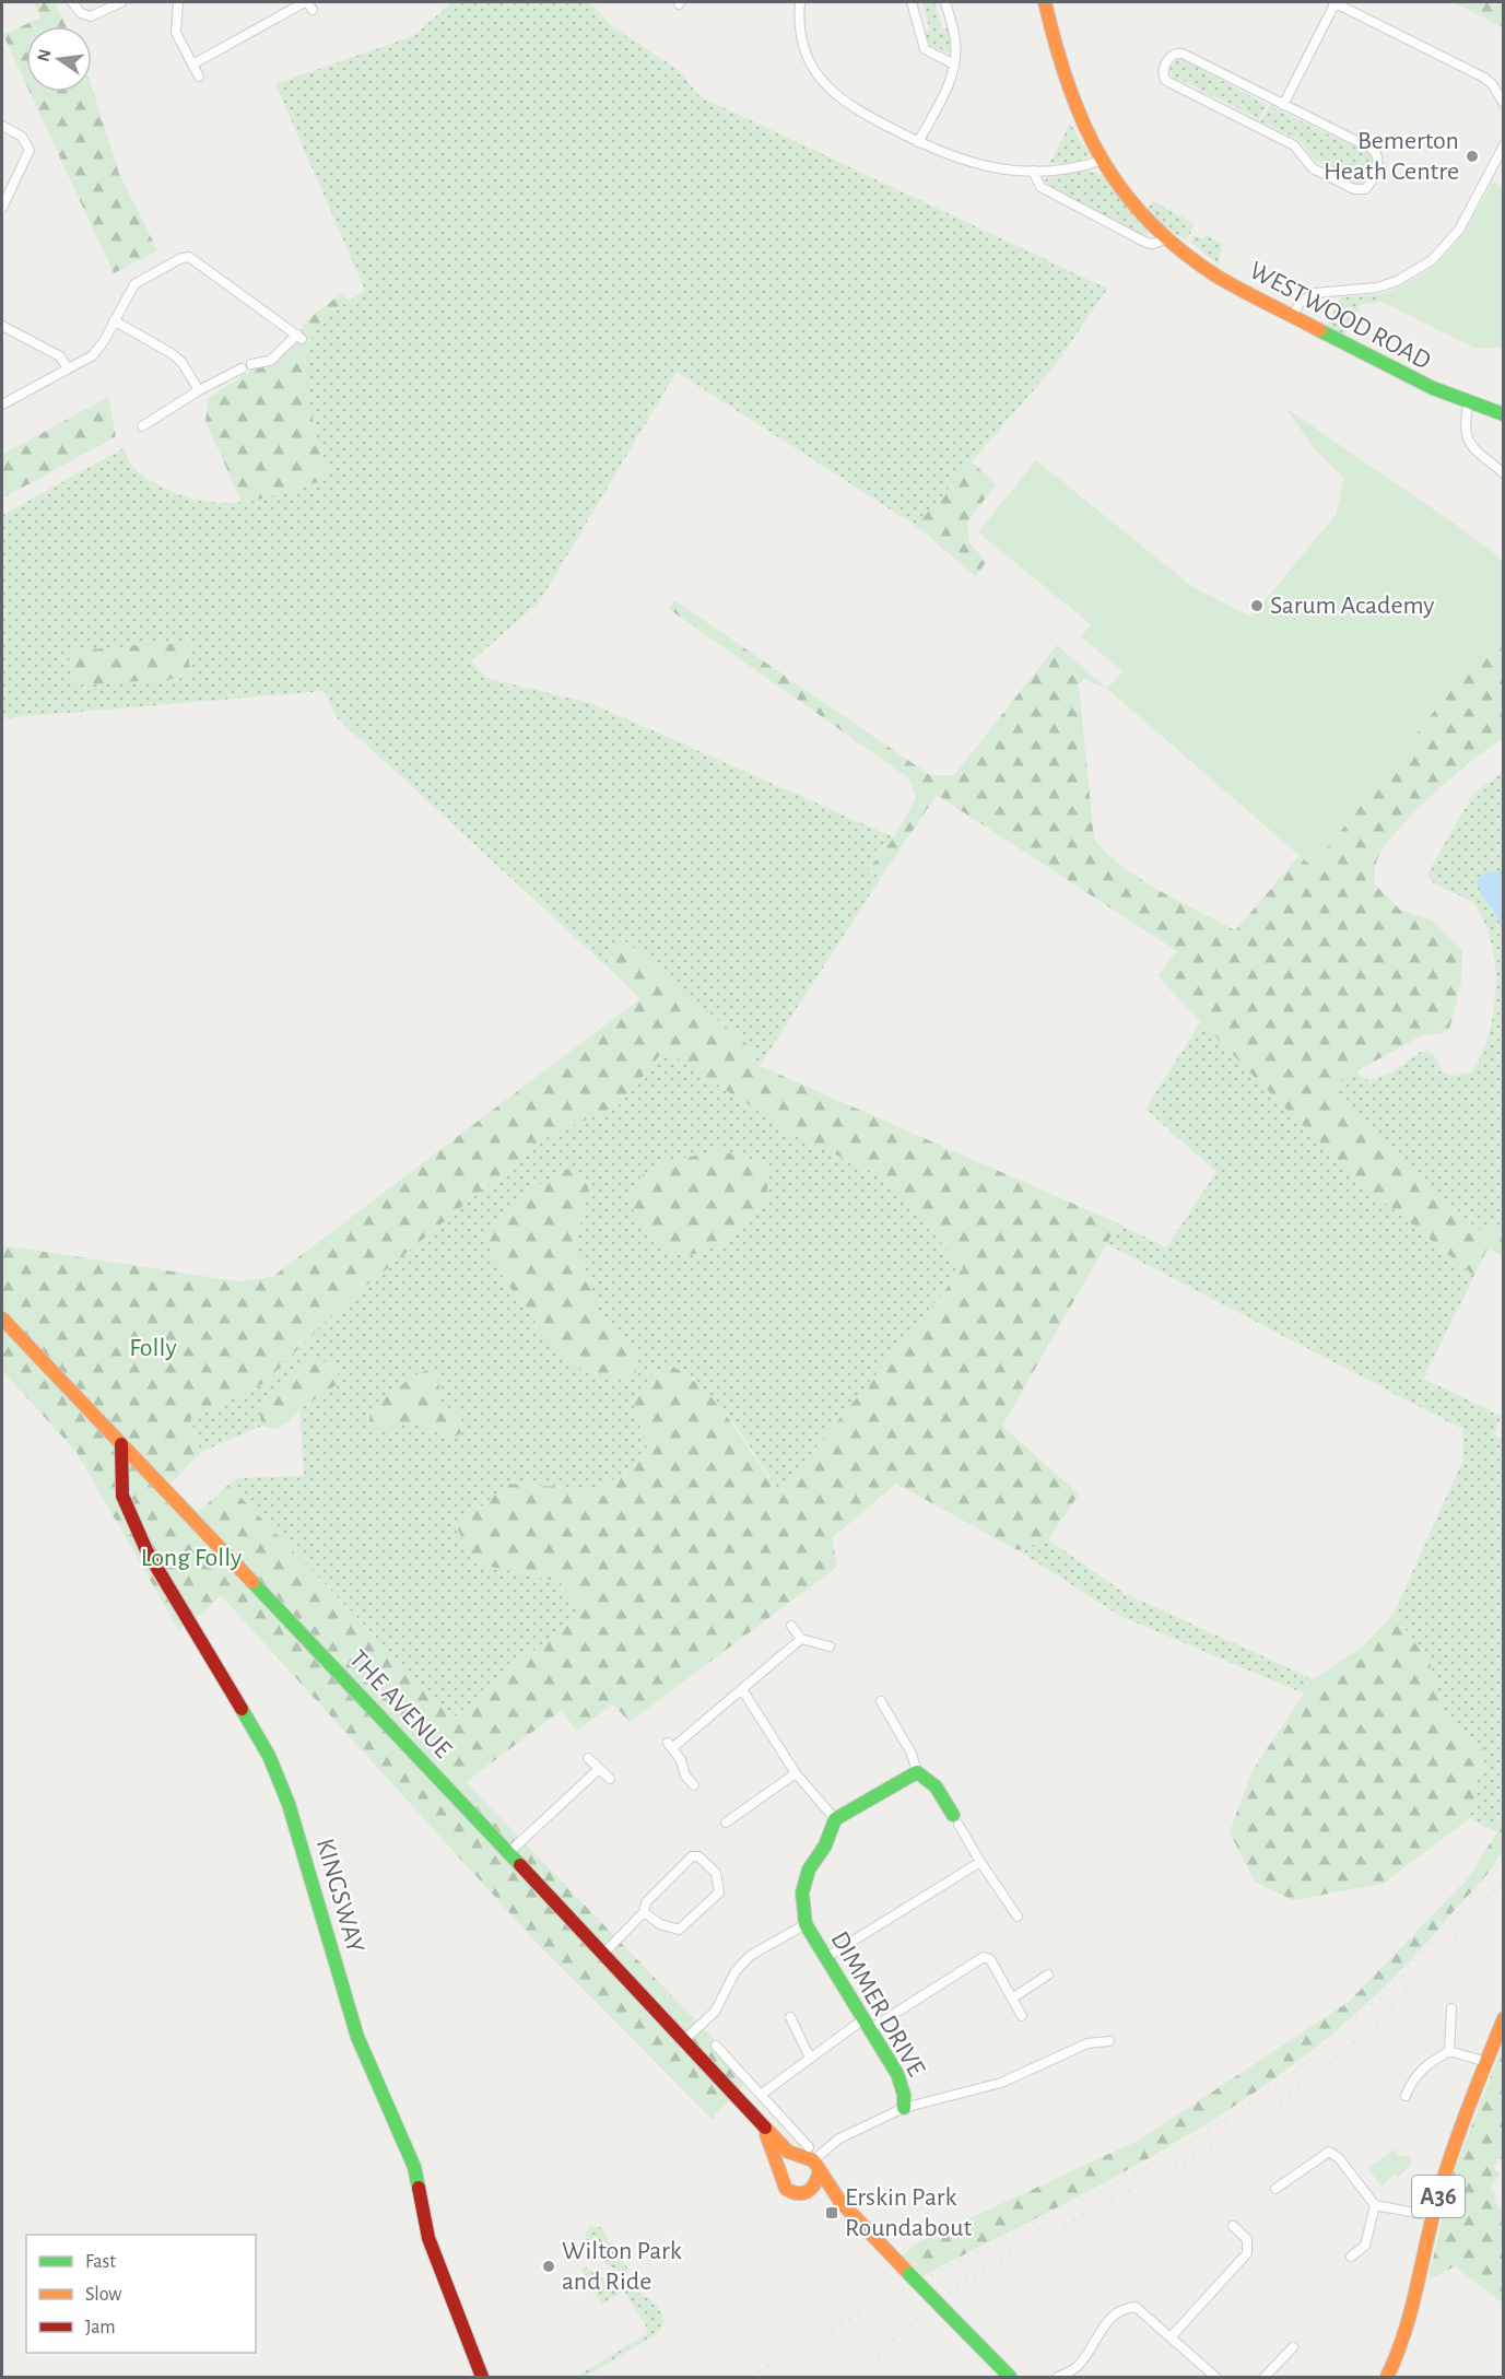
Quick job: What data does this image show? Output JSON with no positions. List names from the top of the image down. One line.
{"streets":{"main road":["WESTWOOD ROAD","THE AVENUE","KINGSWAY","DIMMER DRIVE","A36"]},"crossings":[["THE AVENUE","KINGSWAY"]],"parks":["Folly","Long Folly"],"places":{"other":["Bemerton Heath Centre","Sarum Academy","Wilton Park and Ride"],"transit":["Erskin Park Roundabout"]},"legend":["Fast","Slow","Jam"],"north":"left"}
